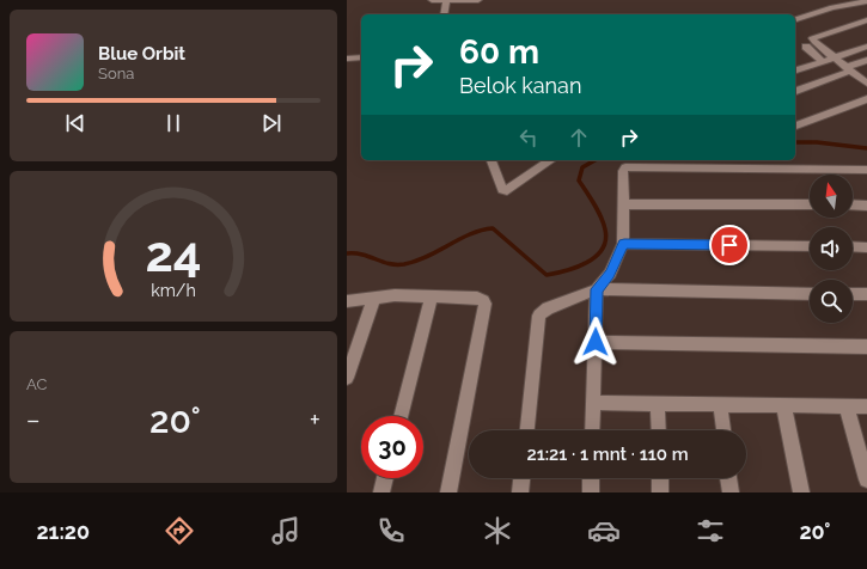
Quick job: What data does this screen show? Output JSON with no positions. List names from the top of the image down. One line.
{"north":"top","page":{"turn":["60 m","Belok kanan"],"song":["Blue Orbit","Sona"],"tile":"AC","heat":["−","20°","+"],"limit":"30","trip":"21:21 · 1 mnt · 110 m","tabs":["21:20","20°"],"gauge":["24","km/h"]}}
